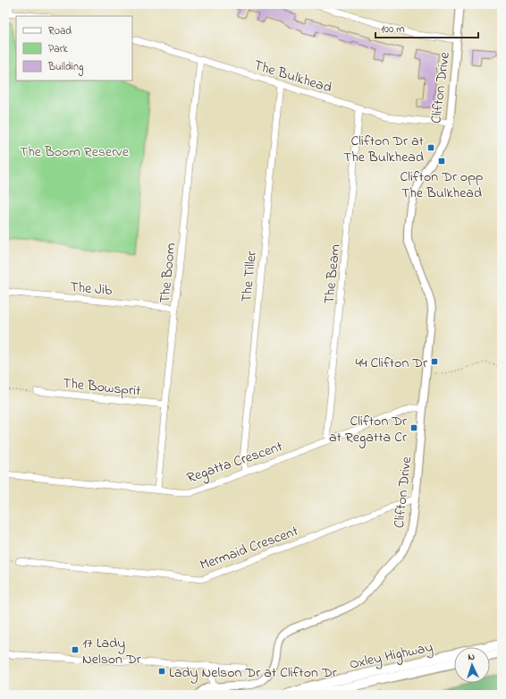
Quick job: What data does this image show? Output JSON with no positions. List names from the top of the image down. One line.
{"streets":{"main road":["Oxley Highway"],"street":["The Bulkhead","Clifton Drive","The Boom","The Beam","The Tiller","The Jib","The Bowsprit","Regatta Crescent","Mermaid Crescent"]},"crossings":[["The Bulkhead","Clifton Drive"],["The Bulkhead","The Boom"],["The Bulkhead","The Beam"],["The Bulkhead","The Tiller"],["Clifton Drive","Regatta Crescent"],["Clifton Drive","Mermaid Crescent"],["The Boom","The Jib"],["The Boom","The Bowsprit"],["The Boom","Regatta Crescent"],["The Beam","Regatta Crescent"],["The Tiller","Regatta Crescent"]],"parks":["The Boom Reserve"],"places":{"transit":["Clifton Dr at The Bulkhead","Clifton Dr opp The Bulkhead","44 Clifton Dr","Clifton Dr at Regatta Cr","17 Lady Nelson Dr","Lady Nelson Dr at Clifton Dr"]},"legend":["Road","Park","Building"],"scale_bar":"100 m","north":"top"}
